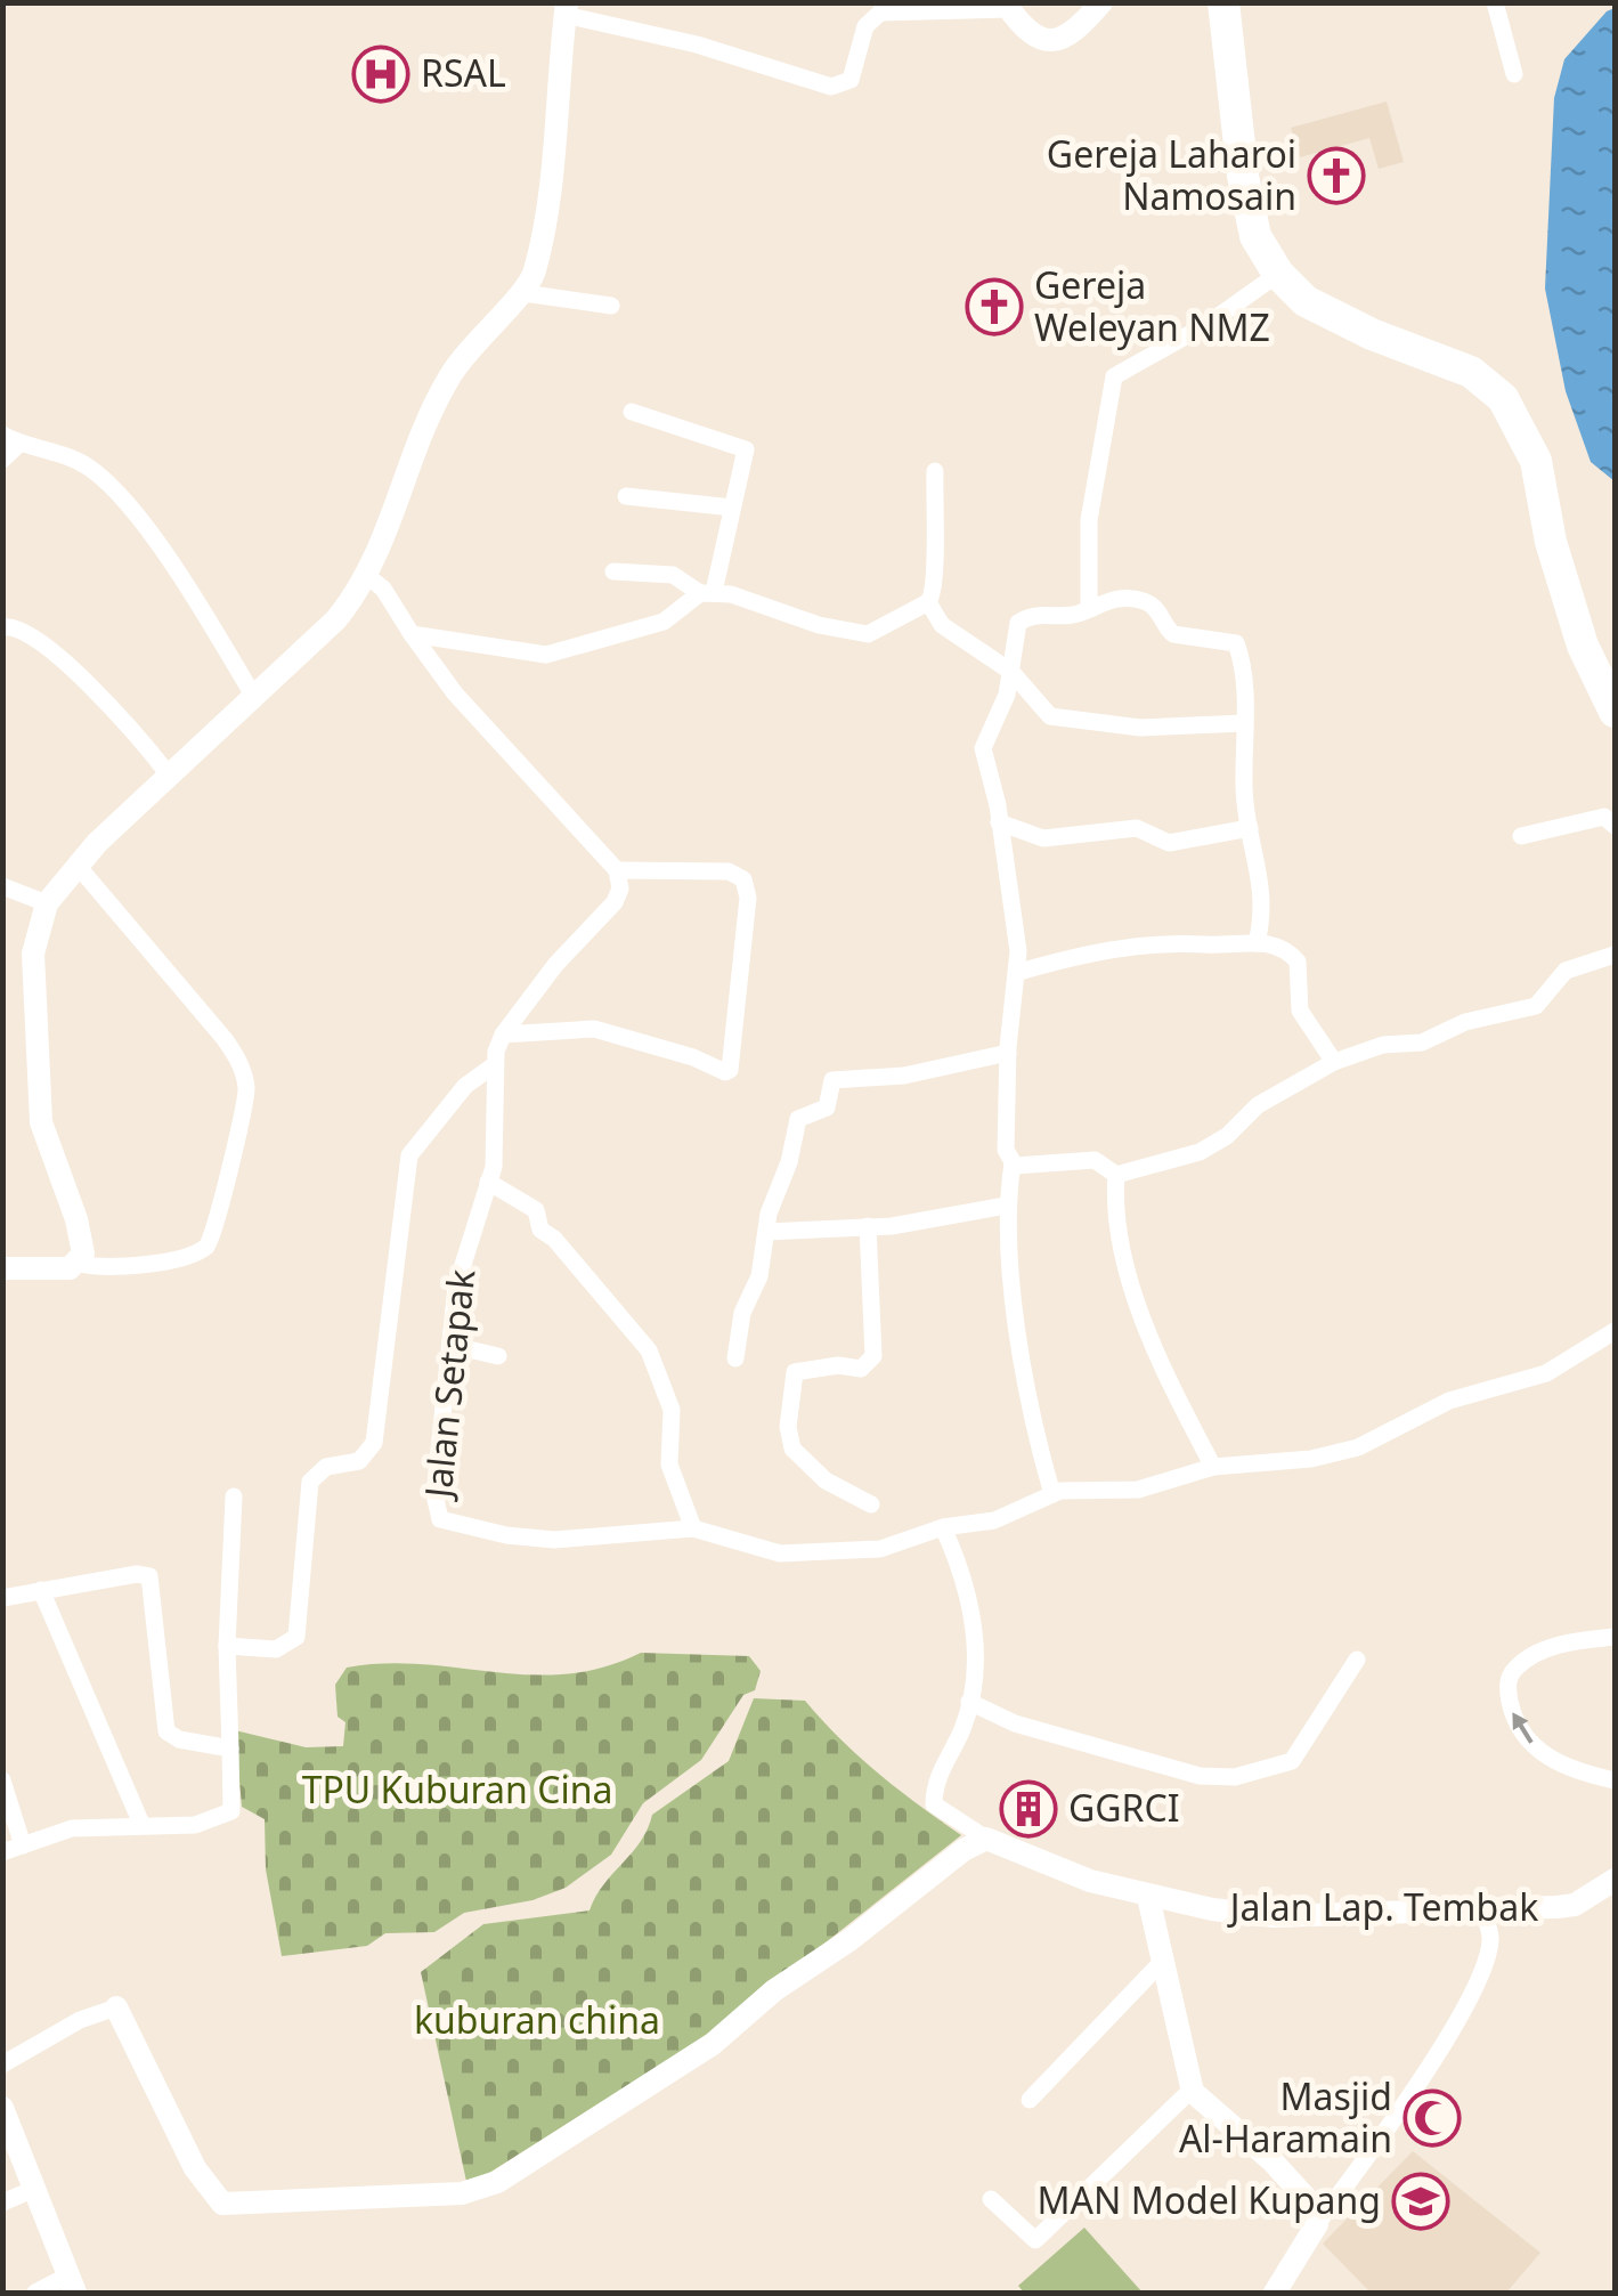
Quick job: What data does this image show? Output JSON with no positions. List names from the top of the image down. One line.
{"streets":{"street":["Jalan Setapak","Jalan Lap. Tembak"]},"parks":["TPU Kuburan Cina","kuburan china"],"places":{"hospital":["RSAL"],"church":["Gereja Laharoi Namosain","Gereja Weleyan NMZ"],"building":["GGRCI"],"mosque":["Masjid Al-Haramain"],"school or university":["MAN Model Kupang"]}}
